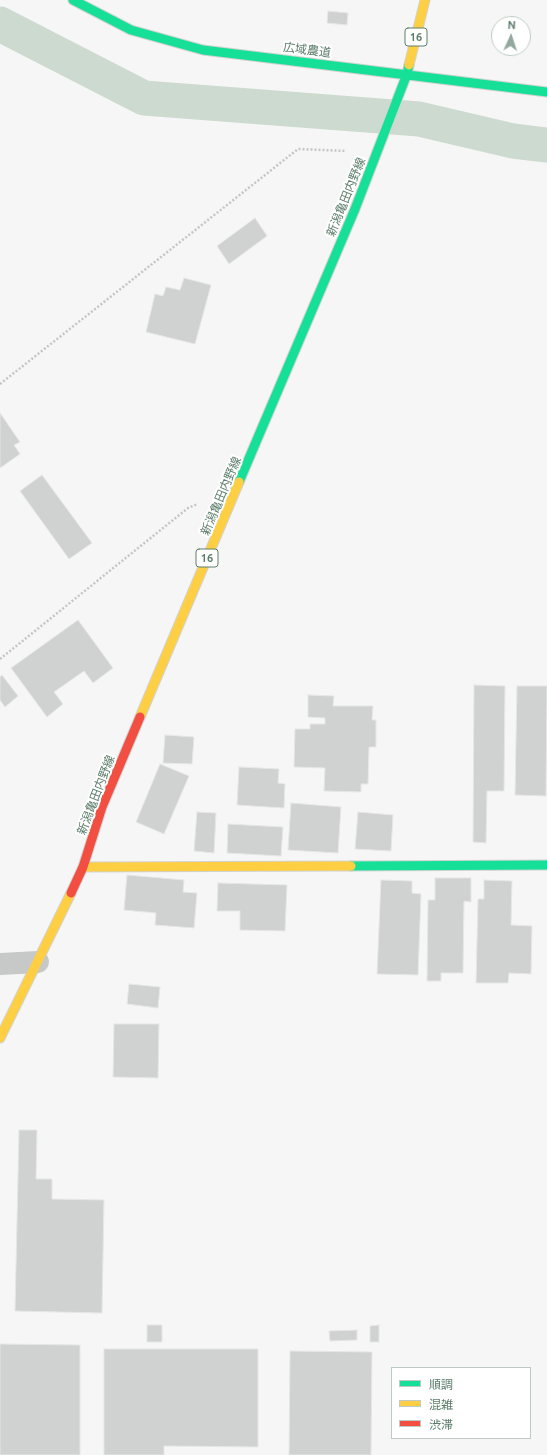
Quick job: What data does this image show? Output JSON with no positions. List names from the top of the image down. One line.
{"streets":{"main road":["16","広域農道","新潟亀田内野線"]},"crossings":[["広域農道","新潟亀田内野線"]],"legend":["順調","混雑","渋滞"],"north":"top"}
